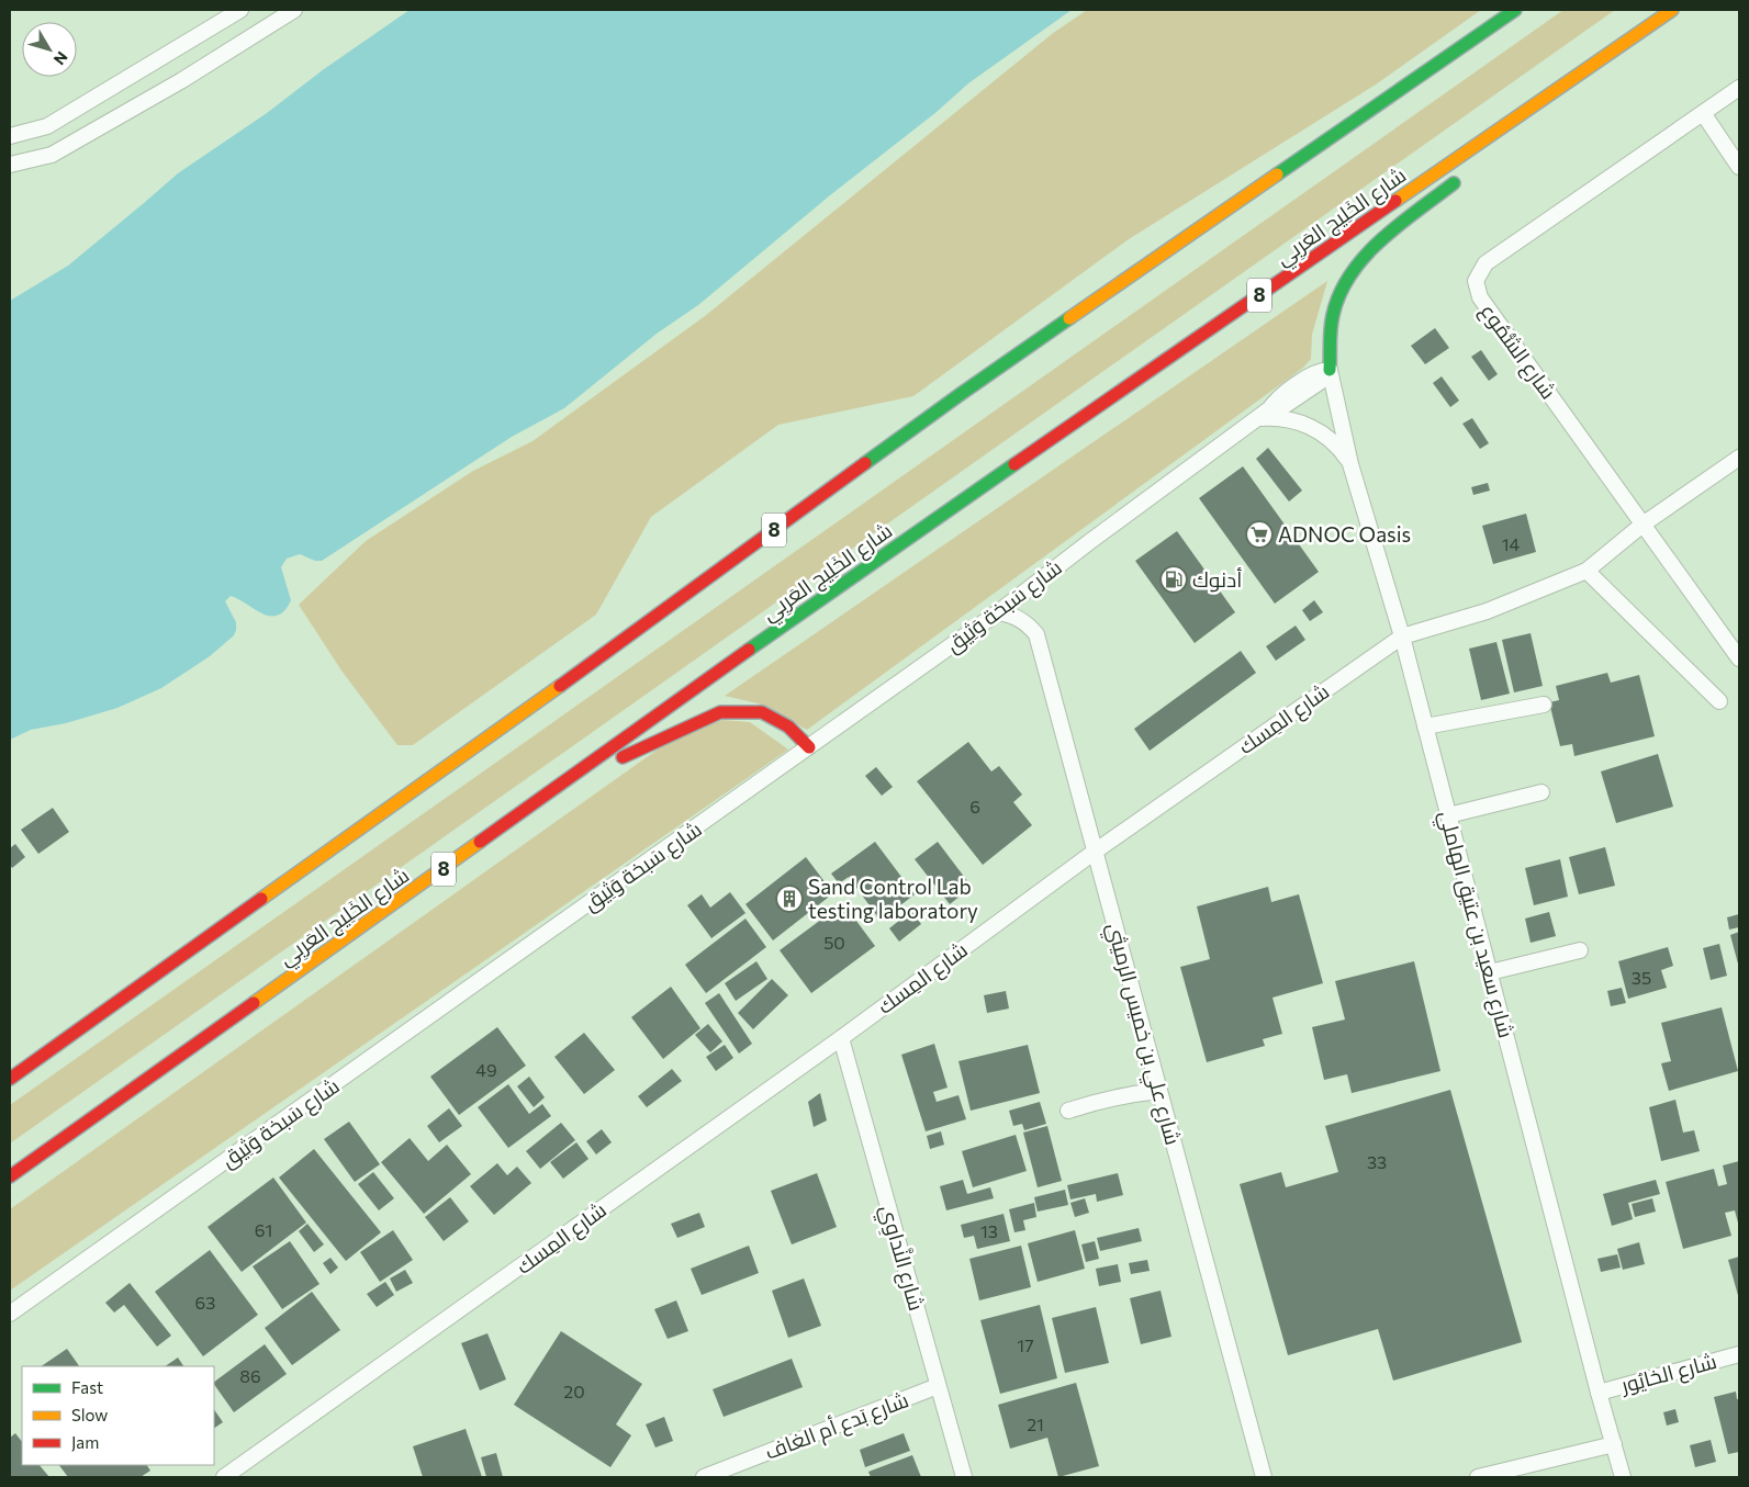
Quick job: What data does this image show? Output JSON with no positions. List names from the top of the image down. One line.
{"streets":{"highway":["شارع الخَلِيج العَربِي","8"],"street":["شارع الشُّمُوع","شارع سَبخة وَثِيق","شارع المِسك","شارع سعيد بن عتيق الهاملي","شارع علي بن خميس الرميثي","شارع النَّداوِي","شارع الخايُور","شارع بَدع أم الغاف"]},"crossings":[["شارع الشُّمُوع","شارع المِسك"],["شارع سَبخة وَثِيق","شارع سعيد بن عتيق الهاملي"],["شارع سَبخة وَثِيق","شارع علي بن خميس الرميثي"],["شارع المِسك","شارع سعيد بن عتيق الهاملي"],["شارع المِسك","شارع علي بن خميس الرميثي"],["شارع المِسك","شارع النَّداوِي"],["شارع سعيد بن عتيق الهاملي","شارع الخايُور"],["شارع النَّداوِي","شارع بَدع أم الغاف"]],"places":{"supermarket":["ADNOC Oasis"],"fuel station":["أدنوك"],"building":["Sand Control Lab testing laboratory"]},"house_numbers":["14","6","50","35","49","33","61","13","63","17","86","20","21"],"legend":["Fast","Slow","Jam"],"north":"bottom right"}
